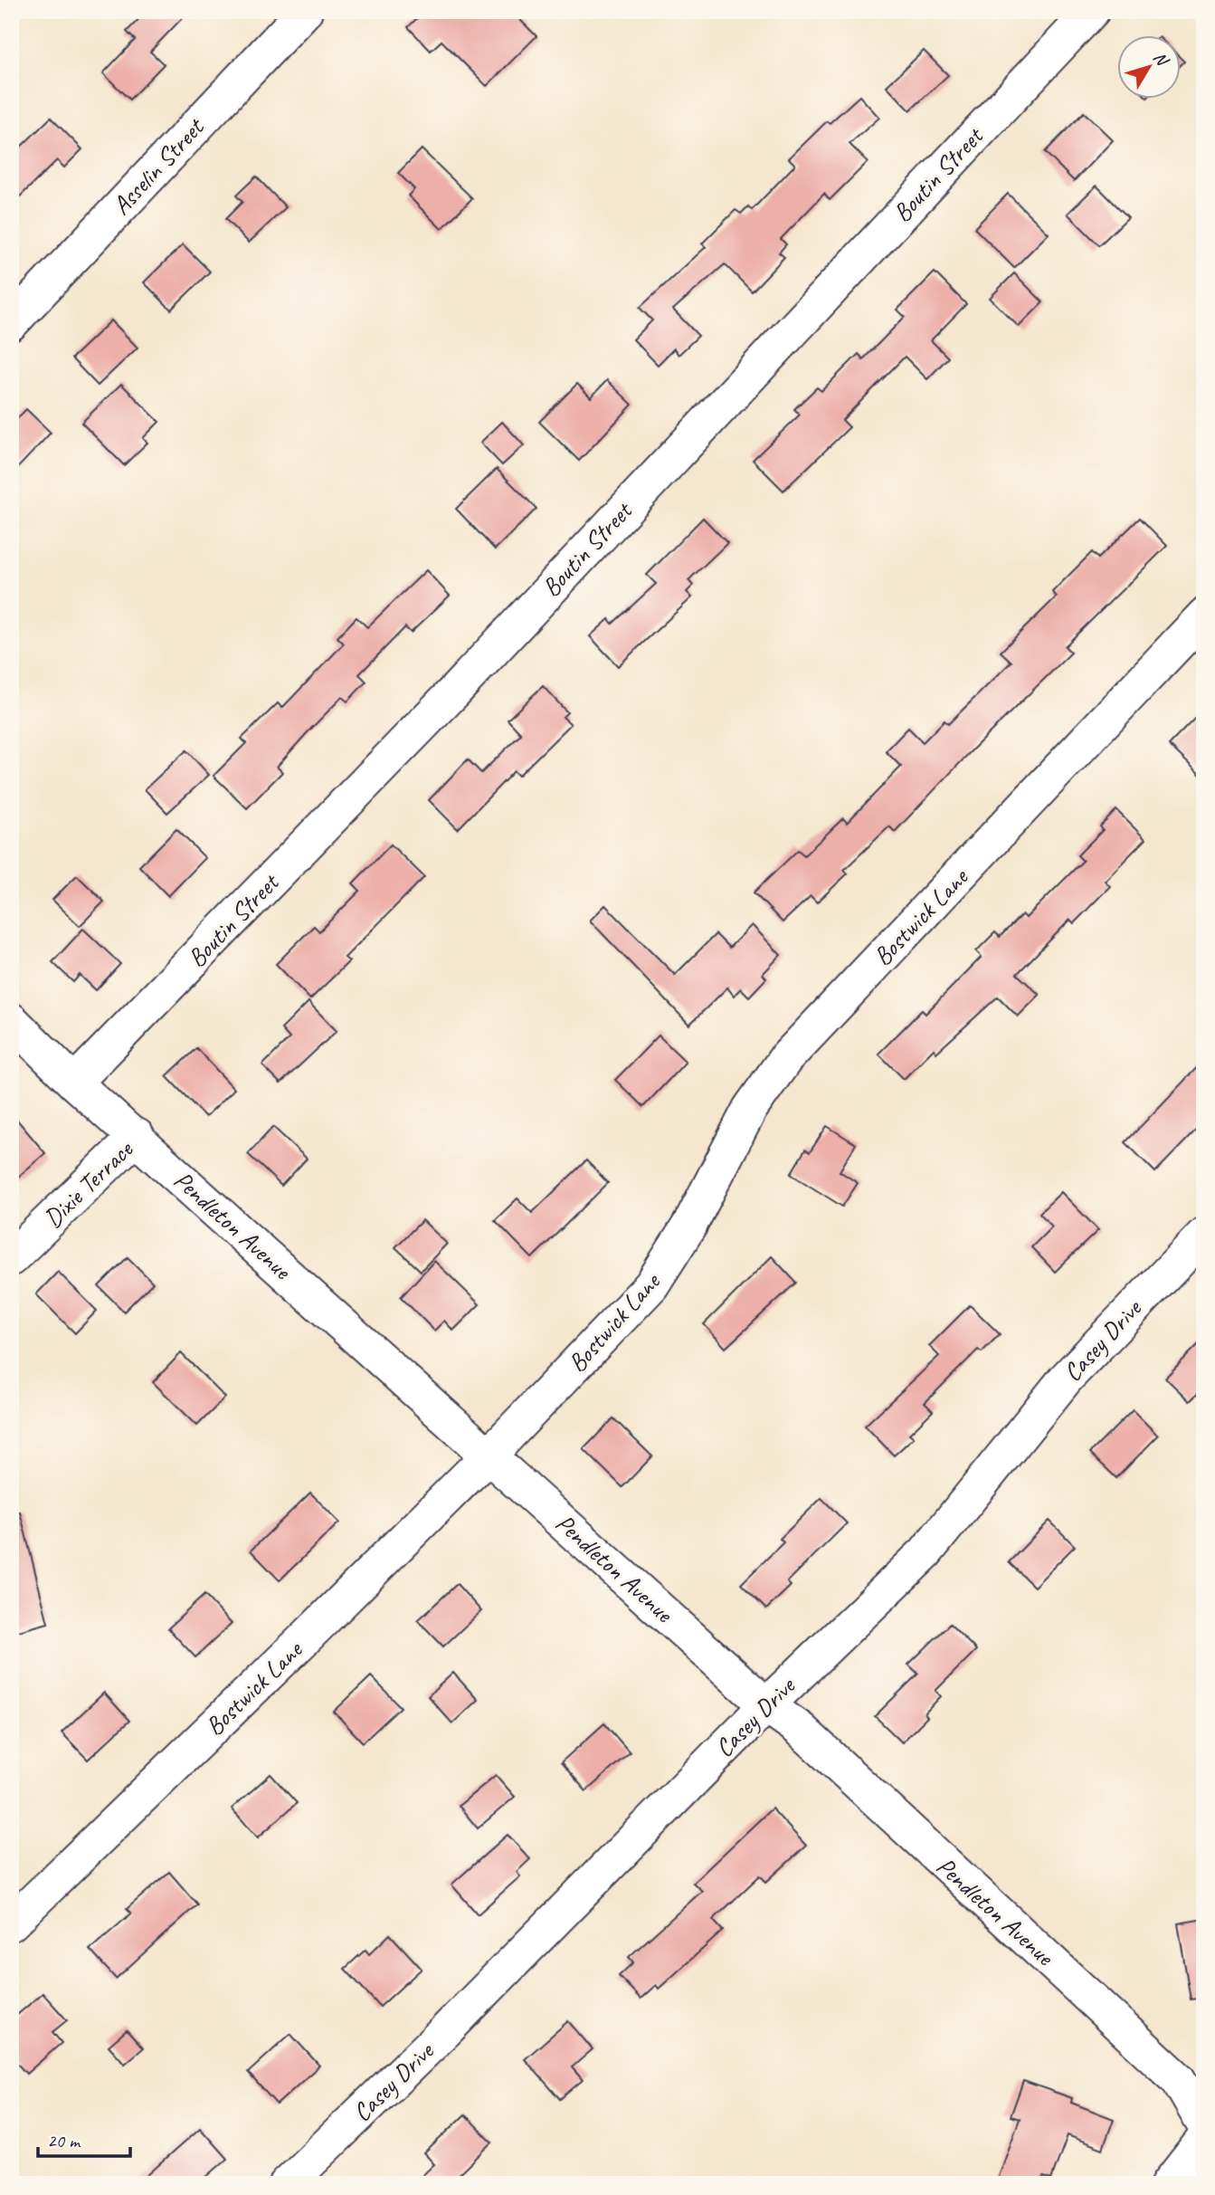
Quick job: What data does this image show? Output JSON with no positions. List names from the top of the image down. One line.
{"streets":{"street":["Asselin Street","Boutin Street","Bostwick Lane","Dixie Terrace","Pendleton Avenue","Casey Drive"]},"crossings":[["Boutin Street","Pendleton Avenue"],["Bostwick Lane","Pendleton Avenue"],["Dixie Terrace","Pendleton Avenue"],["Pendleton Avenue","Casey Drive"]],"scale_bar":"20 m","north":"top right"}
